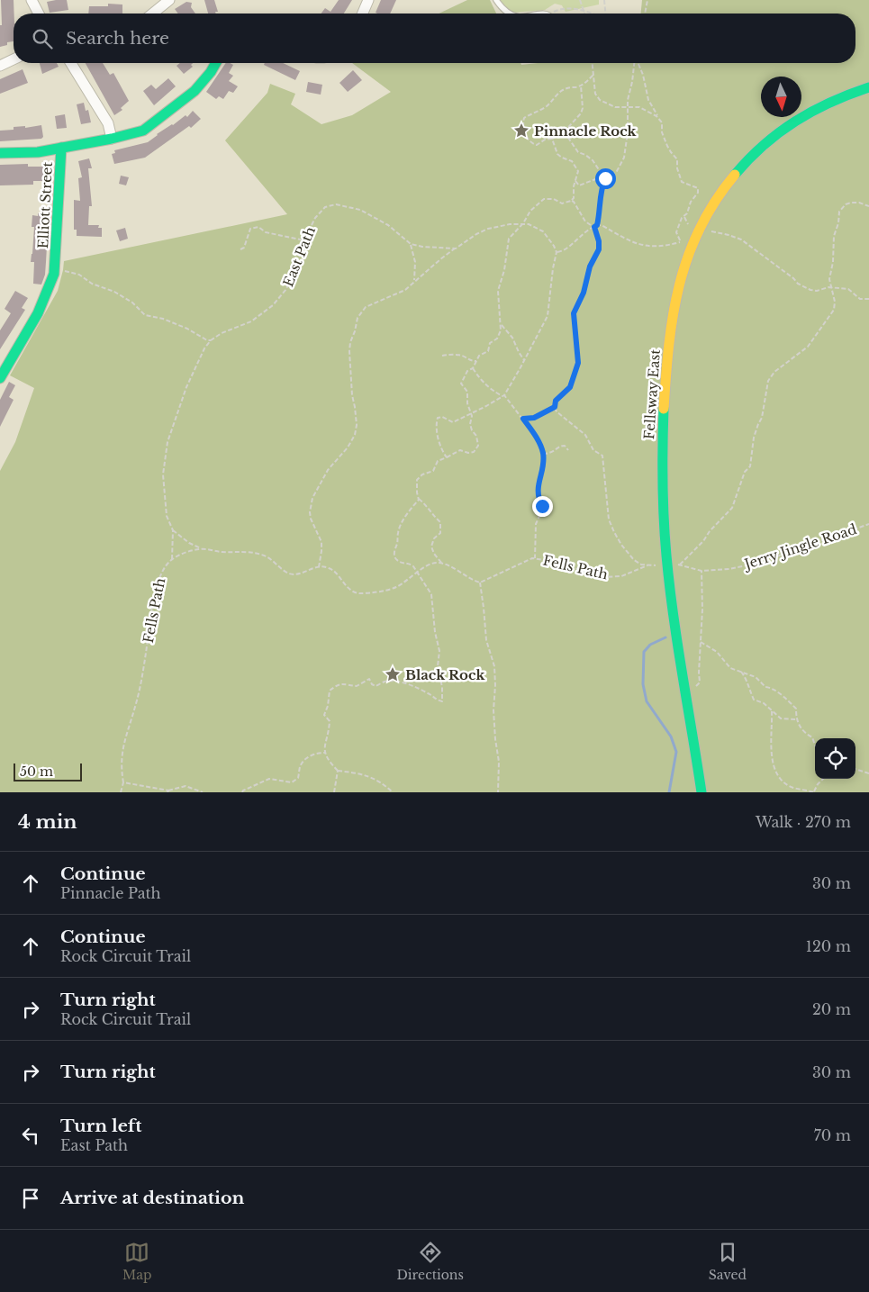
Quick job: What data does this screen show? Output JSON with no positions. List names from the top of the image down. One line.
{"streets":{"main road":["Elliott Street","Fellsway East"],"path":["East Path","Jerry Jingle Road","Fells Path"]},"places":{"place":["Pinnacle Rock","Black Rock"]},"scale_bar":"50 m","north":"bottom","page":{"search":"Search here","scale":"50 m","heading":["4 min","Walk · 270 m"],"list":[["Continue","Pinnacle Path","30 m"],["Continue","Rock Circuit Trail","120 m"],["Turn right","Rock Circuit Trail","20 m"],["Turn right","30 m"],["Turn left","East Path","70 m"],"Arrive at destination"],"nav":["Map","Directions","Saved"]}}
